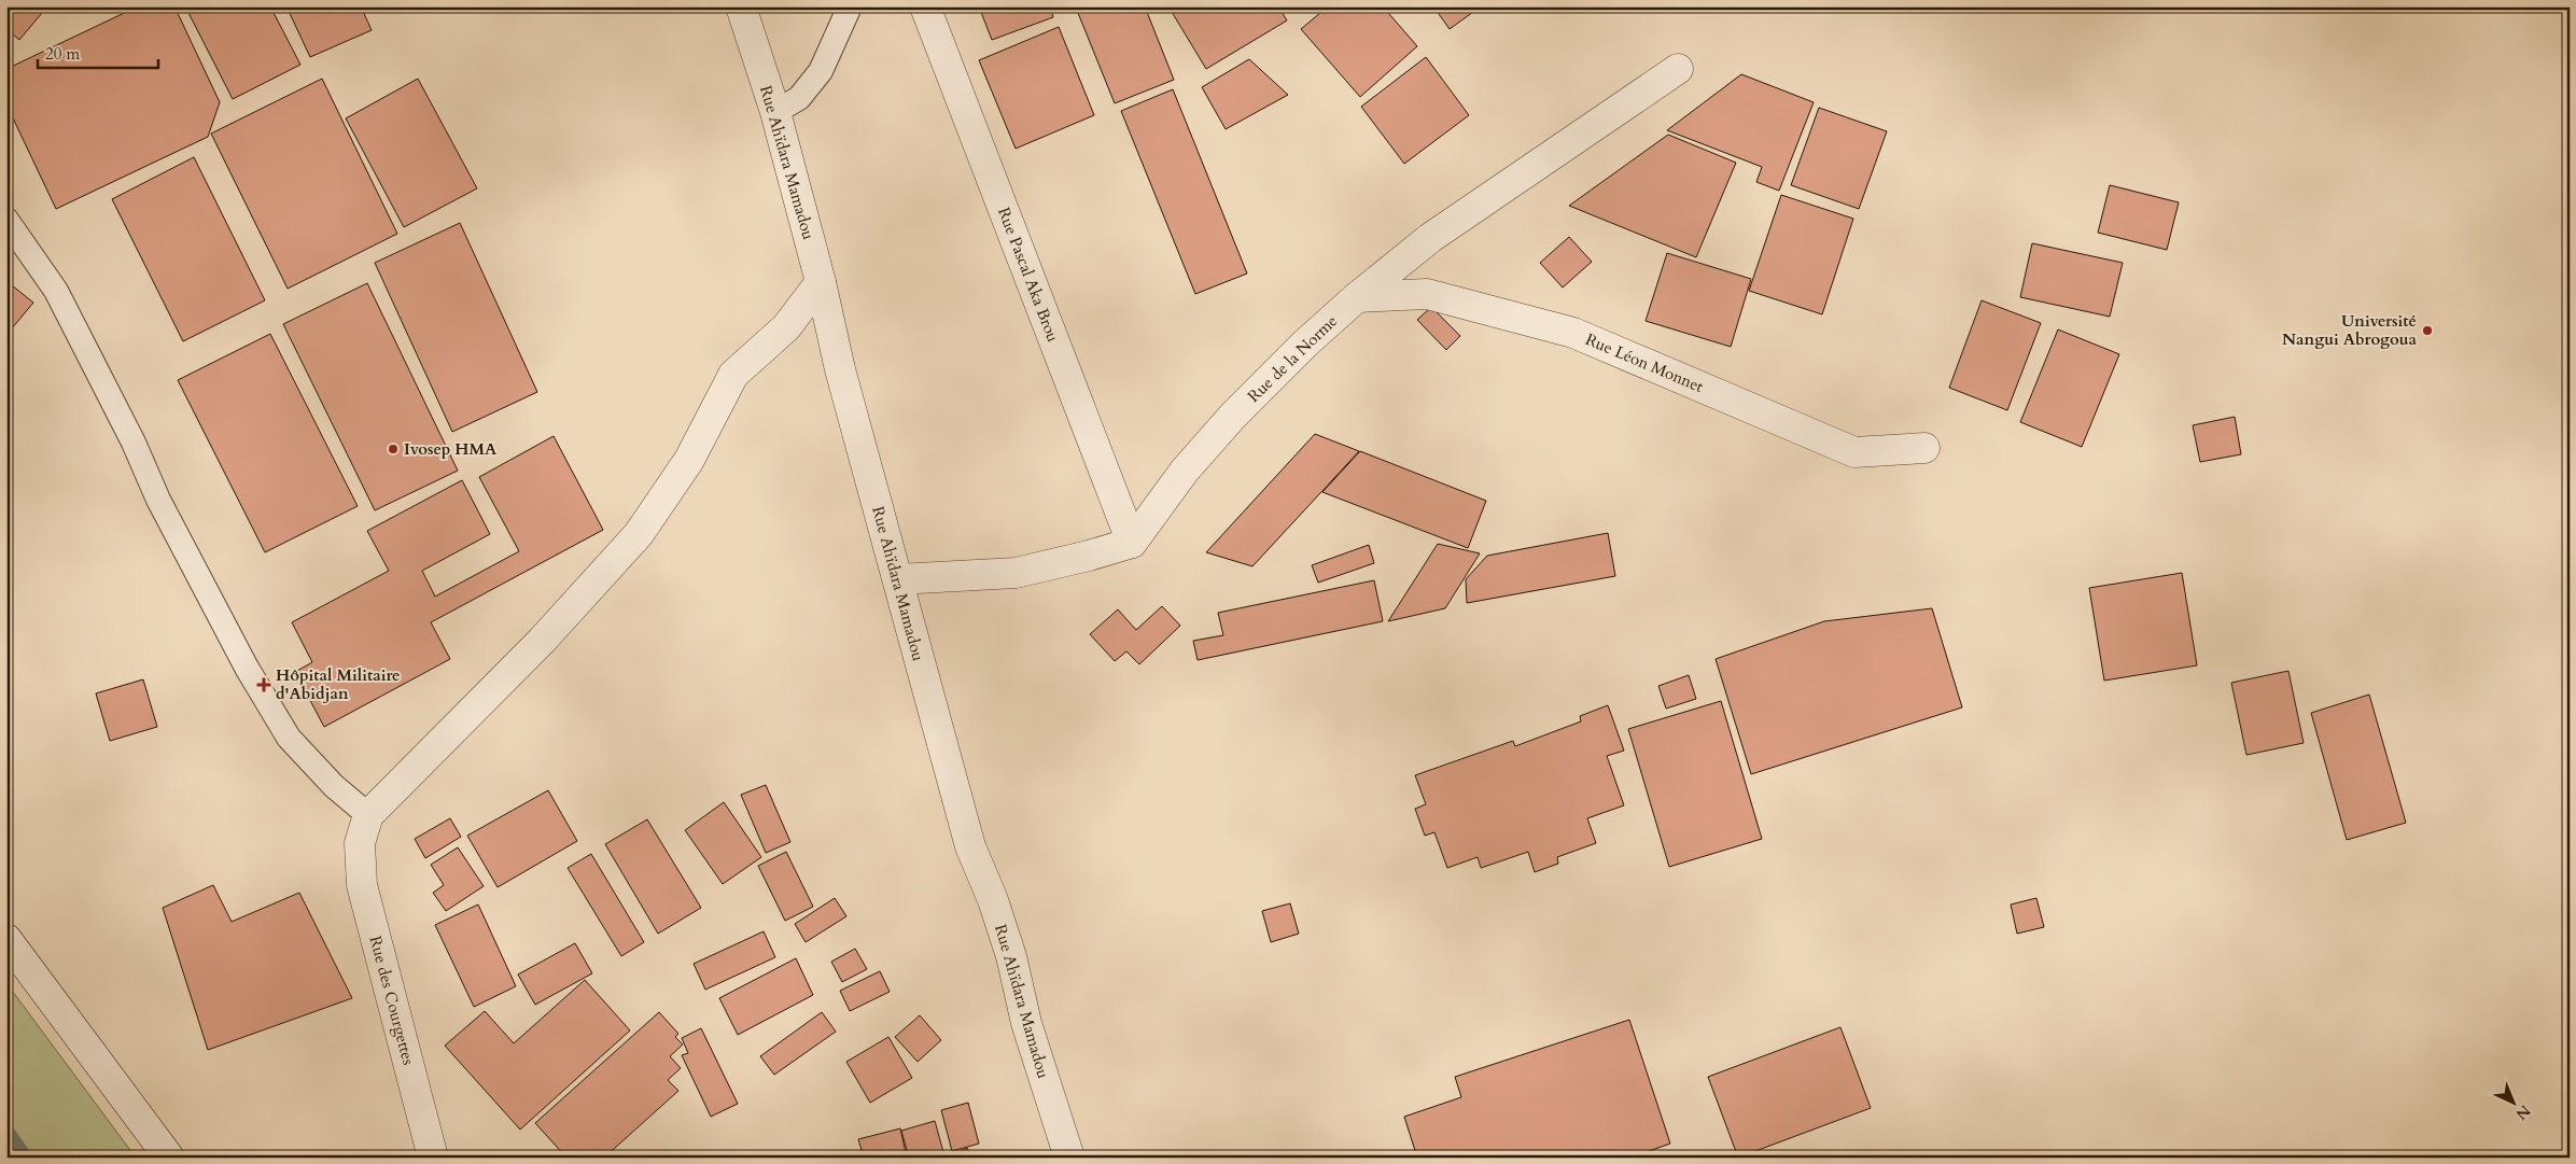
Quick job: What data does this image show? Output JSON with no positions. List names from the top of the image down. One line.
{"streets":{"street":["Rue Ahïdara Mamadou","Rue Pascal Aka Brou","Rue de la Norme","Rue Léon Monnet","Rue des Courgettes"]},"crossings":[["Rue Pascal Aka Brou","Rue de la Norme"],["Rue de la Norme","Rue Léon Monnet"]],"places":{"other":["Université Nangui Abrogoua","Ivosep HMA"],"health":["Hôpital Militaire d'Abidjan"]},"scale_bar":"20 m","north":"bottom right"}
